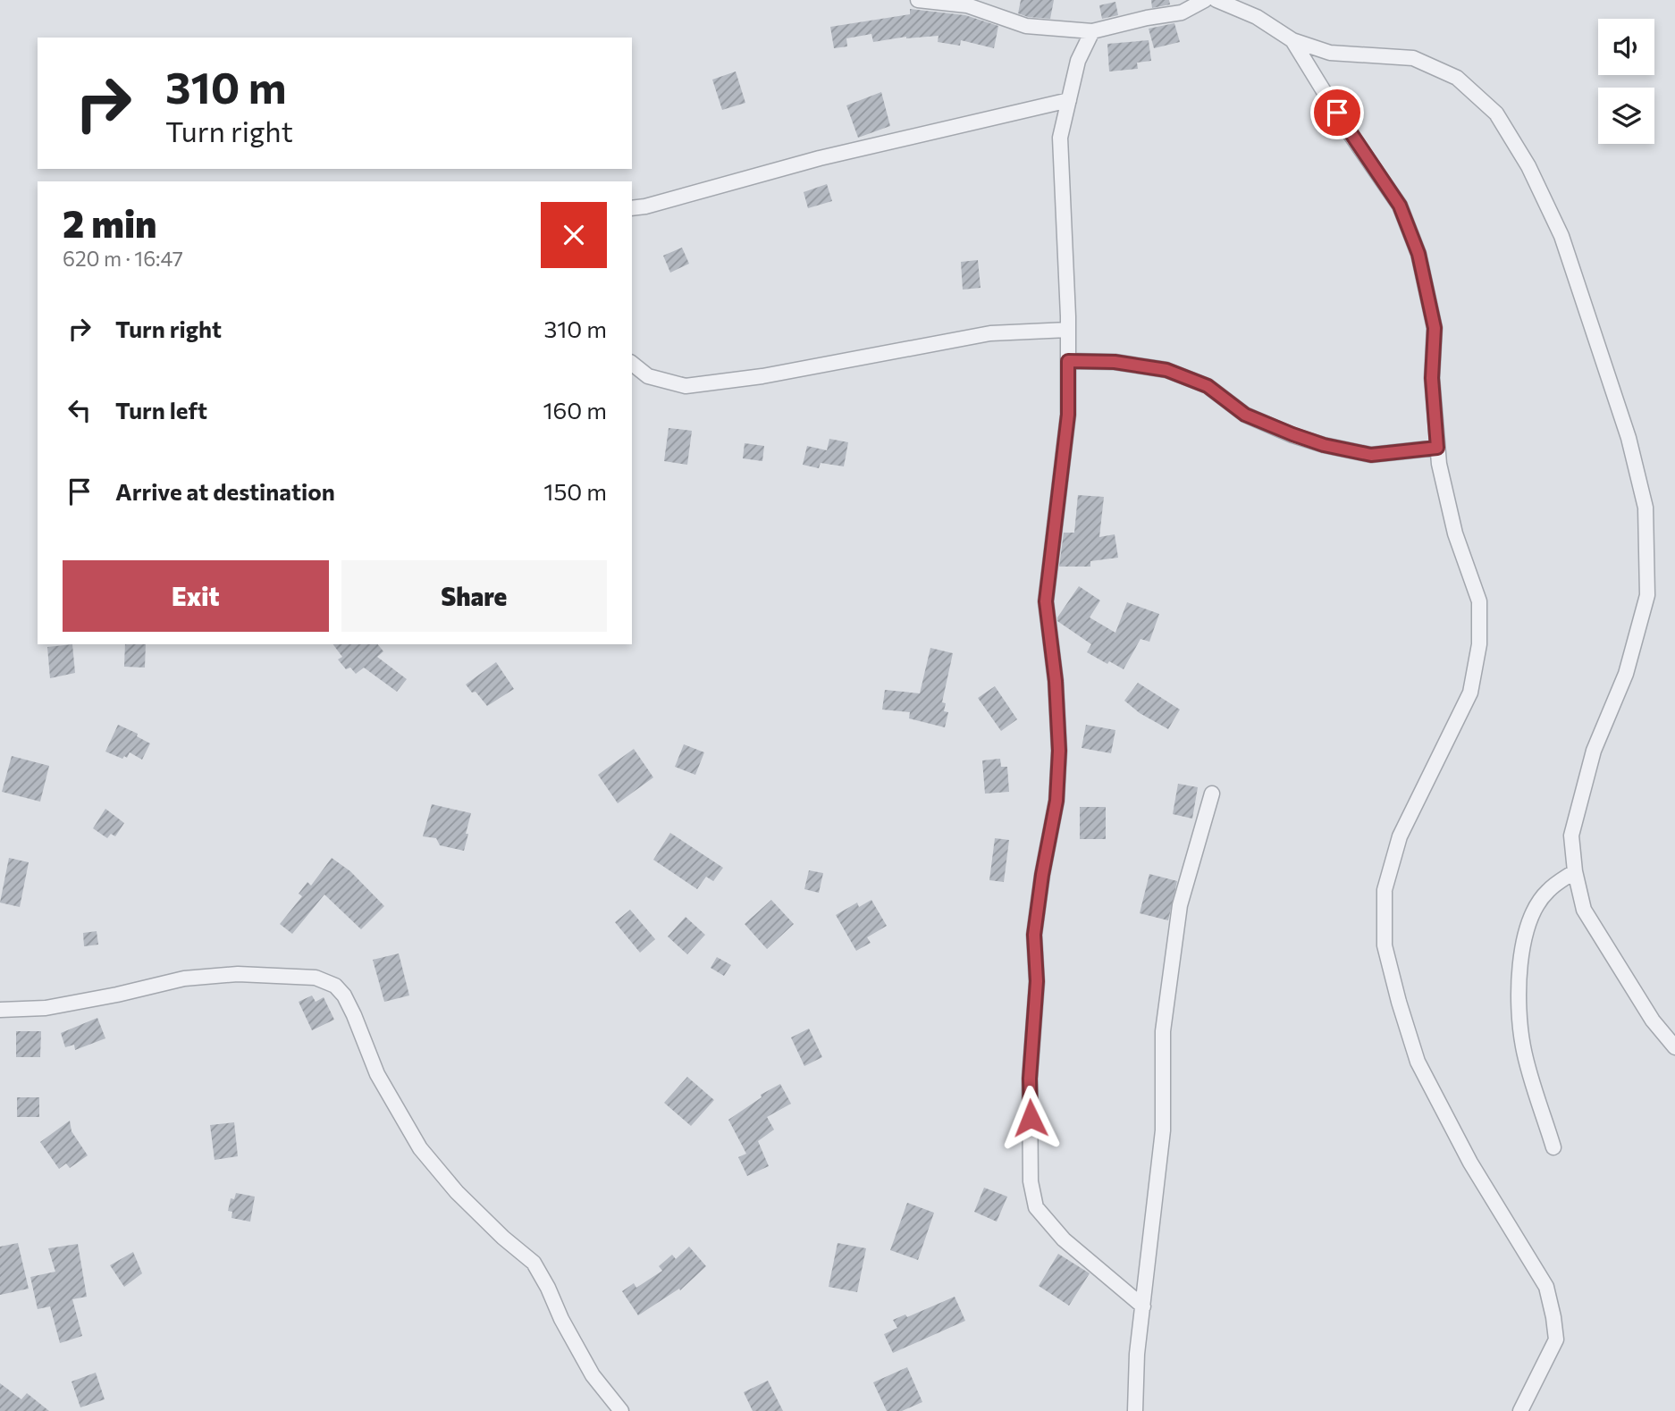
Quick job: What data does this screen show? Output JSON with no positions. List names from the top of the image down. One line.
{"page":{"turn":["310 m","Turn right"],"heading":["2 min","620 m · 16:47"],"list":[{"name":"Turn right","value":"310 m"},{"name":"Turn left","value":"160 m"},{"name":"Arrive at destination","value":"150 m"}],"buttons":["Exit","Share"]}}
